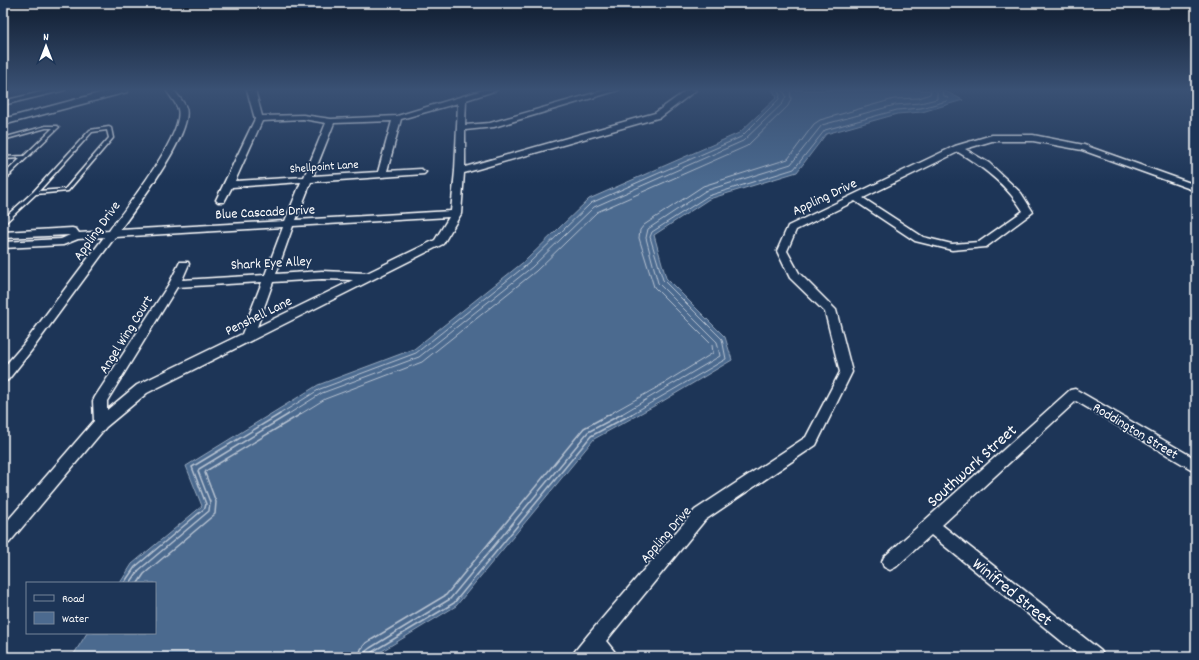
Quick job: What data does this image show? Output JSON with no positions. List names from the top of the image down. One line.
{"streets":{"street":["Shellpoint Lane","Appling Drive","Blue Cascade Drive","Shark Eye Alley","Penshell Lane","Angel Wing Court","Roddington Street","Southwark Street","Winifred Street"]},"crossings":[["Appling Drive","Blue Cascade Drive"],["Blue Cascade Drive","Penshell Lane"],["Shark Eye Alley","Penshell Lane"],["Shark Eye Alley","Angel Wing Court"],["Penshell Lane","Angel Wing Court"],["Roddington Street","Southwark Street"],["Southwark Street","Winifred Street"]],"legend":["Road","Water"],"north":"top"}
